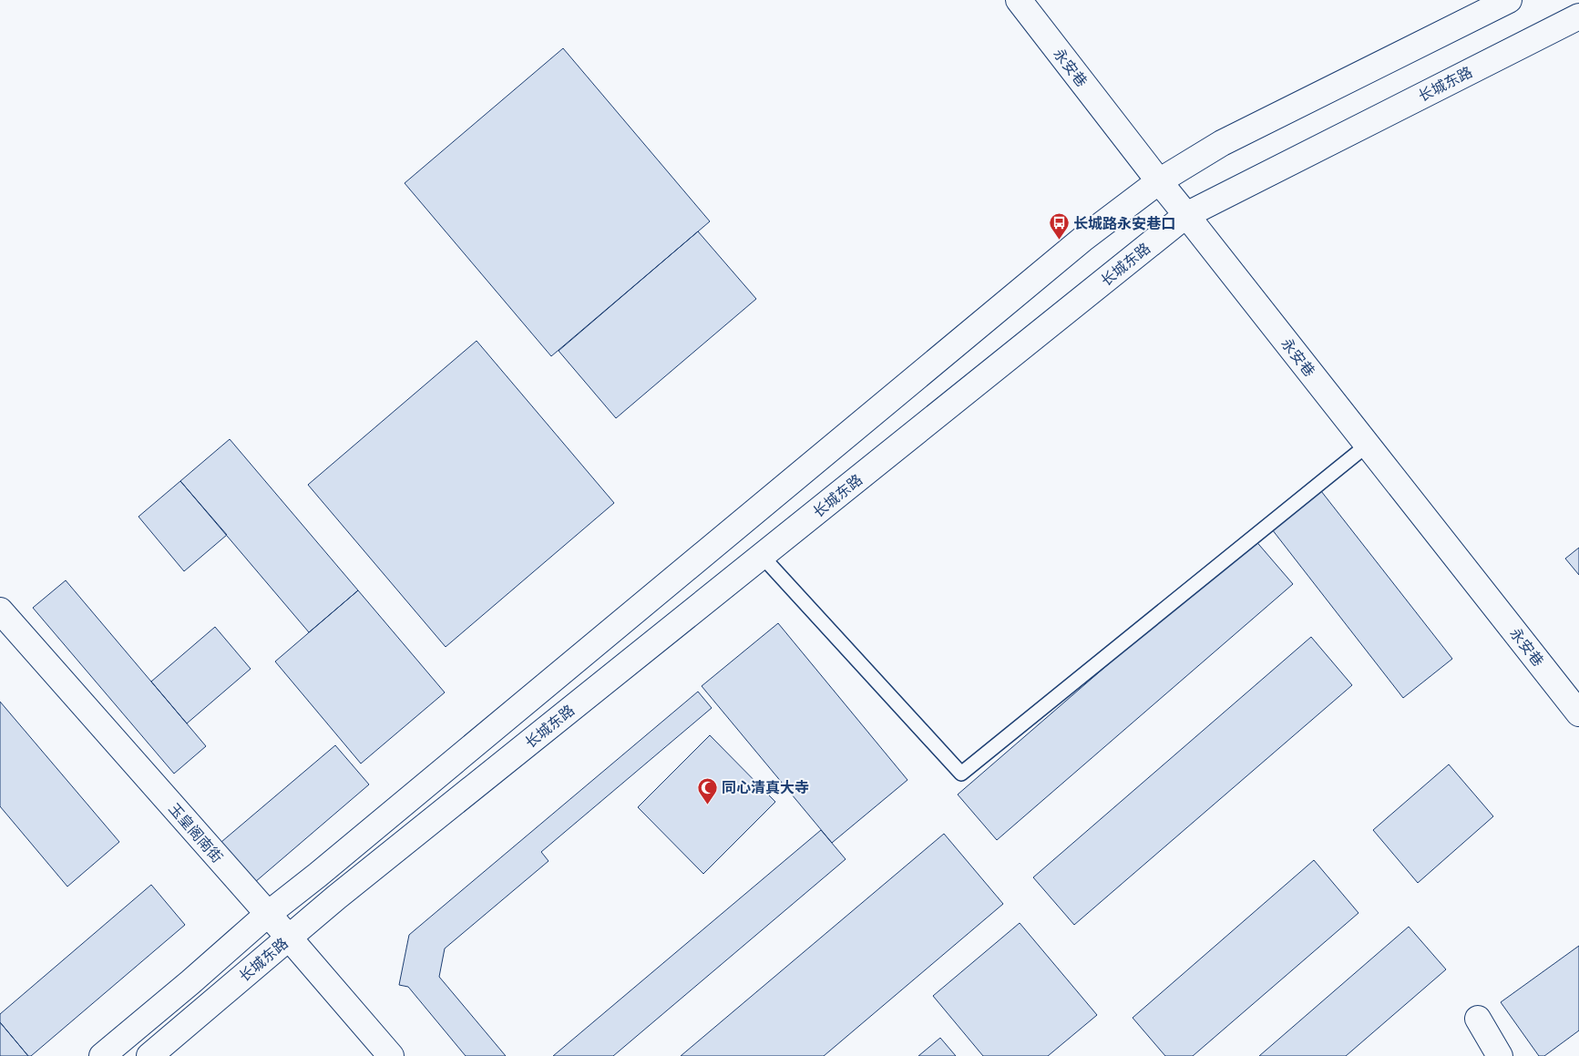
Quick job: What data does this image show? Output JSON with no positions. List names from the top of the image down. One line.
{"streets":{"main road":["永安巷","长城东路","玉皇阁南街"]},"crossings":[["永安巷","长城东路"],["长城东路","玉皇阁南街"]],"places":{"bus stop":["长城路永安巷口"],"mosque":["同心清真大寺"]}}
